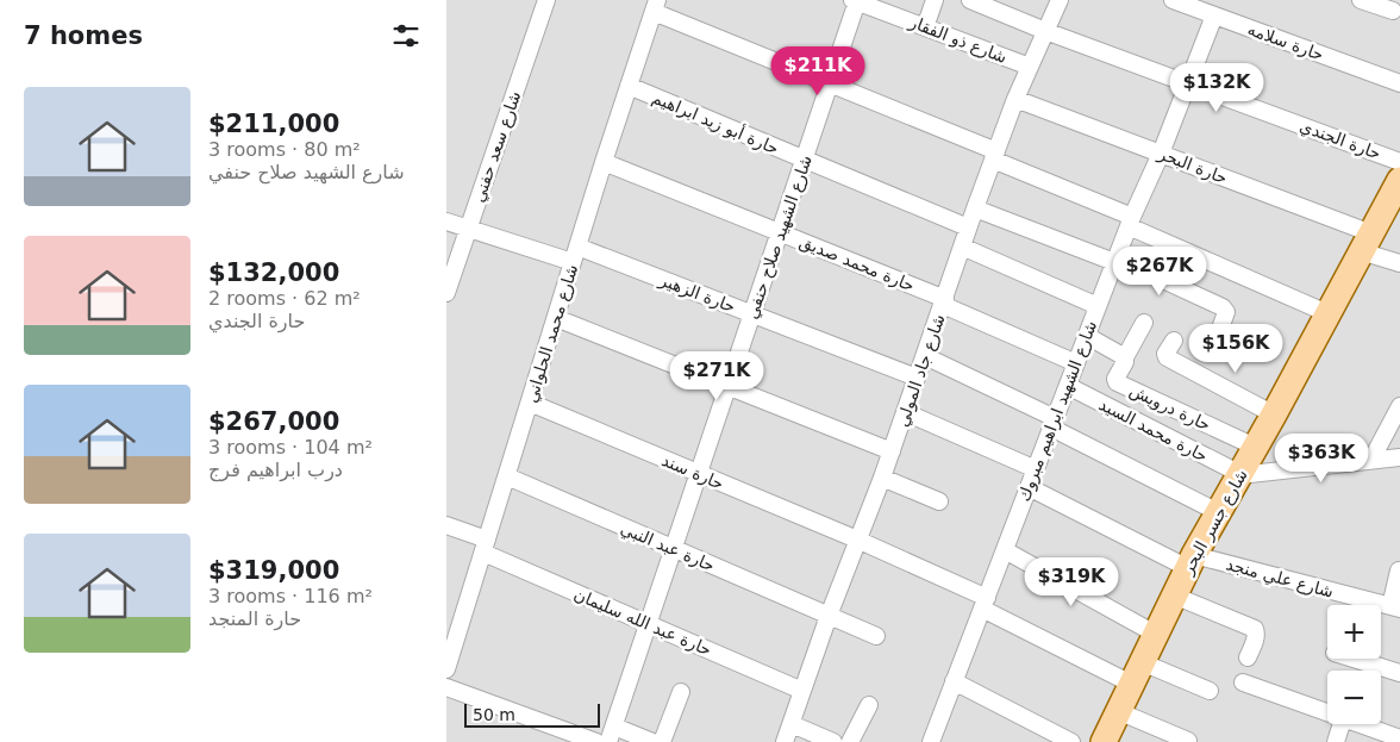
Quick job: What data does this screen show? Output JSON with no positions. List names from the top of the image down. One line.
{"streets":{"main road":["شارع جسر البحر"],"street":["شارع ذو الفقار","حارة سلامه","حارة أبو زيد ابراهيم","حارة الجندي","شارع سعد حفني","حارة البحر","شارع الشهيد صلاح حنفي","حارة محمد صديق","حارة الزهير","شارع محمد الحلواني","شارع جاد المولي","حارة درويش","شارع الشهيد ابراهيم مبروك","حارة محمد السيد","حارة سند","حارة عبد النبي","شارع علي منجد","حارة عبد الله سليمان"]},"crossings":[["شارع ذو الفقار","شارع الشهيد صلاح حنفي"],["شارع ذو الفقار","شارع جاد المولي"],["حارة سلامه","شارع الشهيد ابراهيم مبروك"],["حارة أبو زيد ابراهيم","شارع الشهيد صلاح حنفي"],["حارة أبو زيد ابراهيم","شارع محمد الحلواني"],["حارة أبو زيد ابراهيم","شارع جاد المولي"],["حارة الجندي","شارع جاد المولي"],["حارة الجندي","شارع الشهيد ابراهيم مبروك"],["شارع سعد حفني","حارة الزهير"],["حارة البحر","شارع جاد المولي"],["حارة البحر","شارع الشهيد ابراهيم مبروك"],["حارة البحر","شارع جسر البحر"],["شارع الشهيد صلاح حنفي","حارة محمد صديق"],["شارع الشهيد صلاح حنفي","حارة الزهير"],["شارع الشهيد صلاح حنفي","حارة سند"],["شارع الشهيد صلاح حنفي","حارة عبد النبي"],["شارع الشهيد صلاح حنفي","حارة عبد الله سليمان"],["حارة محمد صديق","شارع محمد الحلواني"],["حارة محمد صديق","شارع جاد المولي"],["حارة محمد صديق","شارع الشهيد ابراهيم مبروك"],["حارة الزهير","شارع محمد الحلواني"],["حارة الزهير","شارع جاد المولي"],["شارع محمد الحلواني","حارة سند"],["شارع محمد الحلواني","حارة عبد النبي"],["شارع محمد الحلواني","حارة عبد الله سليمان"],["شارع جاد المولي","حارة سند"],["شارع جاد المولي","حارة عبد النبي"],["شارع جاد المولي","حارة عبد الله سليمان"],["حارة درويش","شارع جسر البحر"],["شارع الشهيد ابراهيم مبروك","حارة محمد السيد"],["شارع الشهيد ابراهيم مبروك","حارة سند"],["شارع الشهيد ابراهيم مبروك","شارع علي منجد"],["حارة محمد السيد","شارع جسر البحر"],["حارة سند","شارع جسر البحر"],["شارع جسر البحر","شارع علي منجد"]],"scale_bar":"50 m","page":{"heading":"7 homes","price":["$211K","$132K","$267K","$156K","$271K","$363K","$319K"],"list":[{"name":"$211,000","note":"3 rooms · 80 m² · شارع الشهيد صلاح حنفي"},{"name":"$132,000","note":"2 rooms · 62 m² · حارة الجندي"},{"name":"$267,000","note":"3 rooms · 104 m² · درب ابراهيم فرج"},{"name":"$319,000","note":"3 rooms · 116 m² · حارة المنجد"}],"map_buttons":["+","−"],"scale":"50 m"}}
